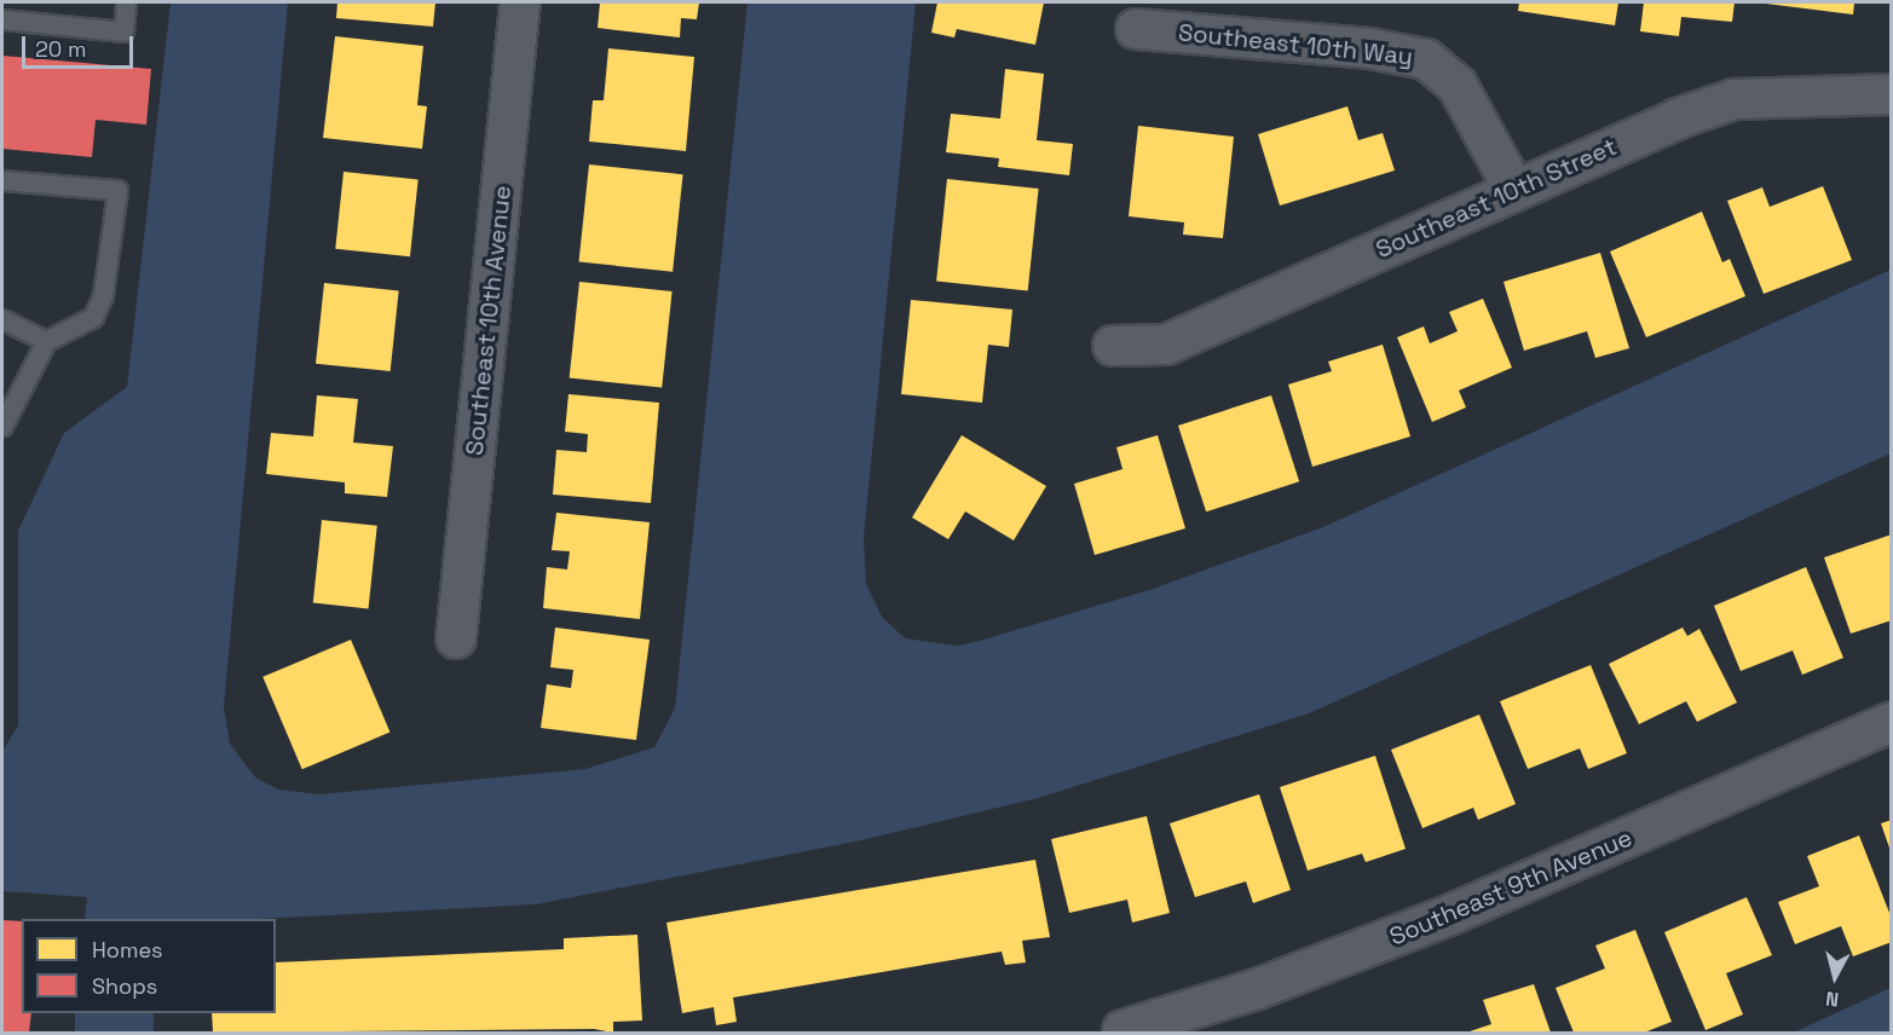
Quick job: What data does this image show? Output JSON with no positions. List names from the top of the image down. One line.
{"streets":{"street":["Southeast 10th Way","Southeast 10th Street","Southeast 10th Avenue","Southeast 9th Avenue"]},"crossings":[["Southeast 10th Way","Southeast 10th Street"]],"legend":["Homes","Shops"],"scale_bar":"20 m","north":"bottom"}
